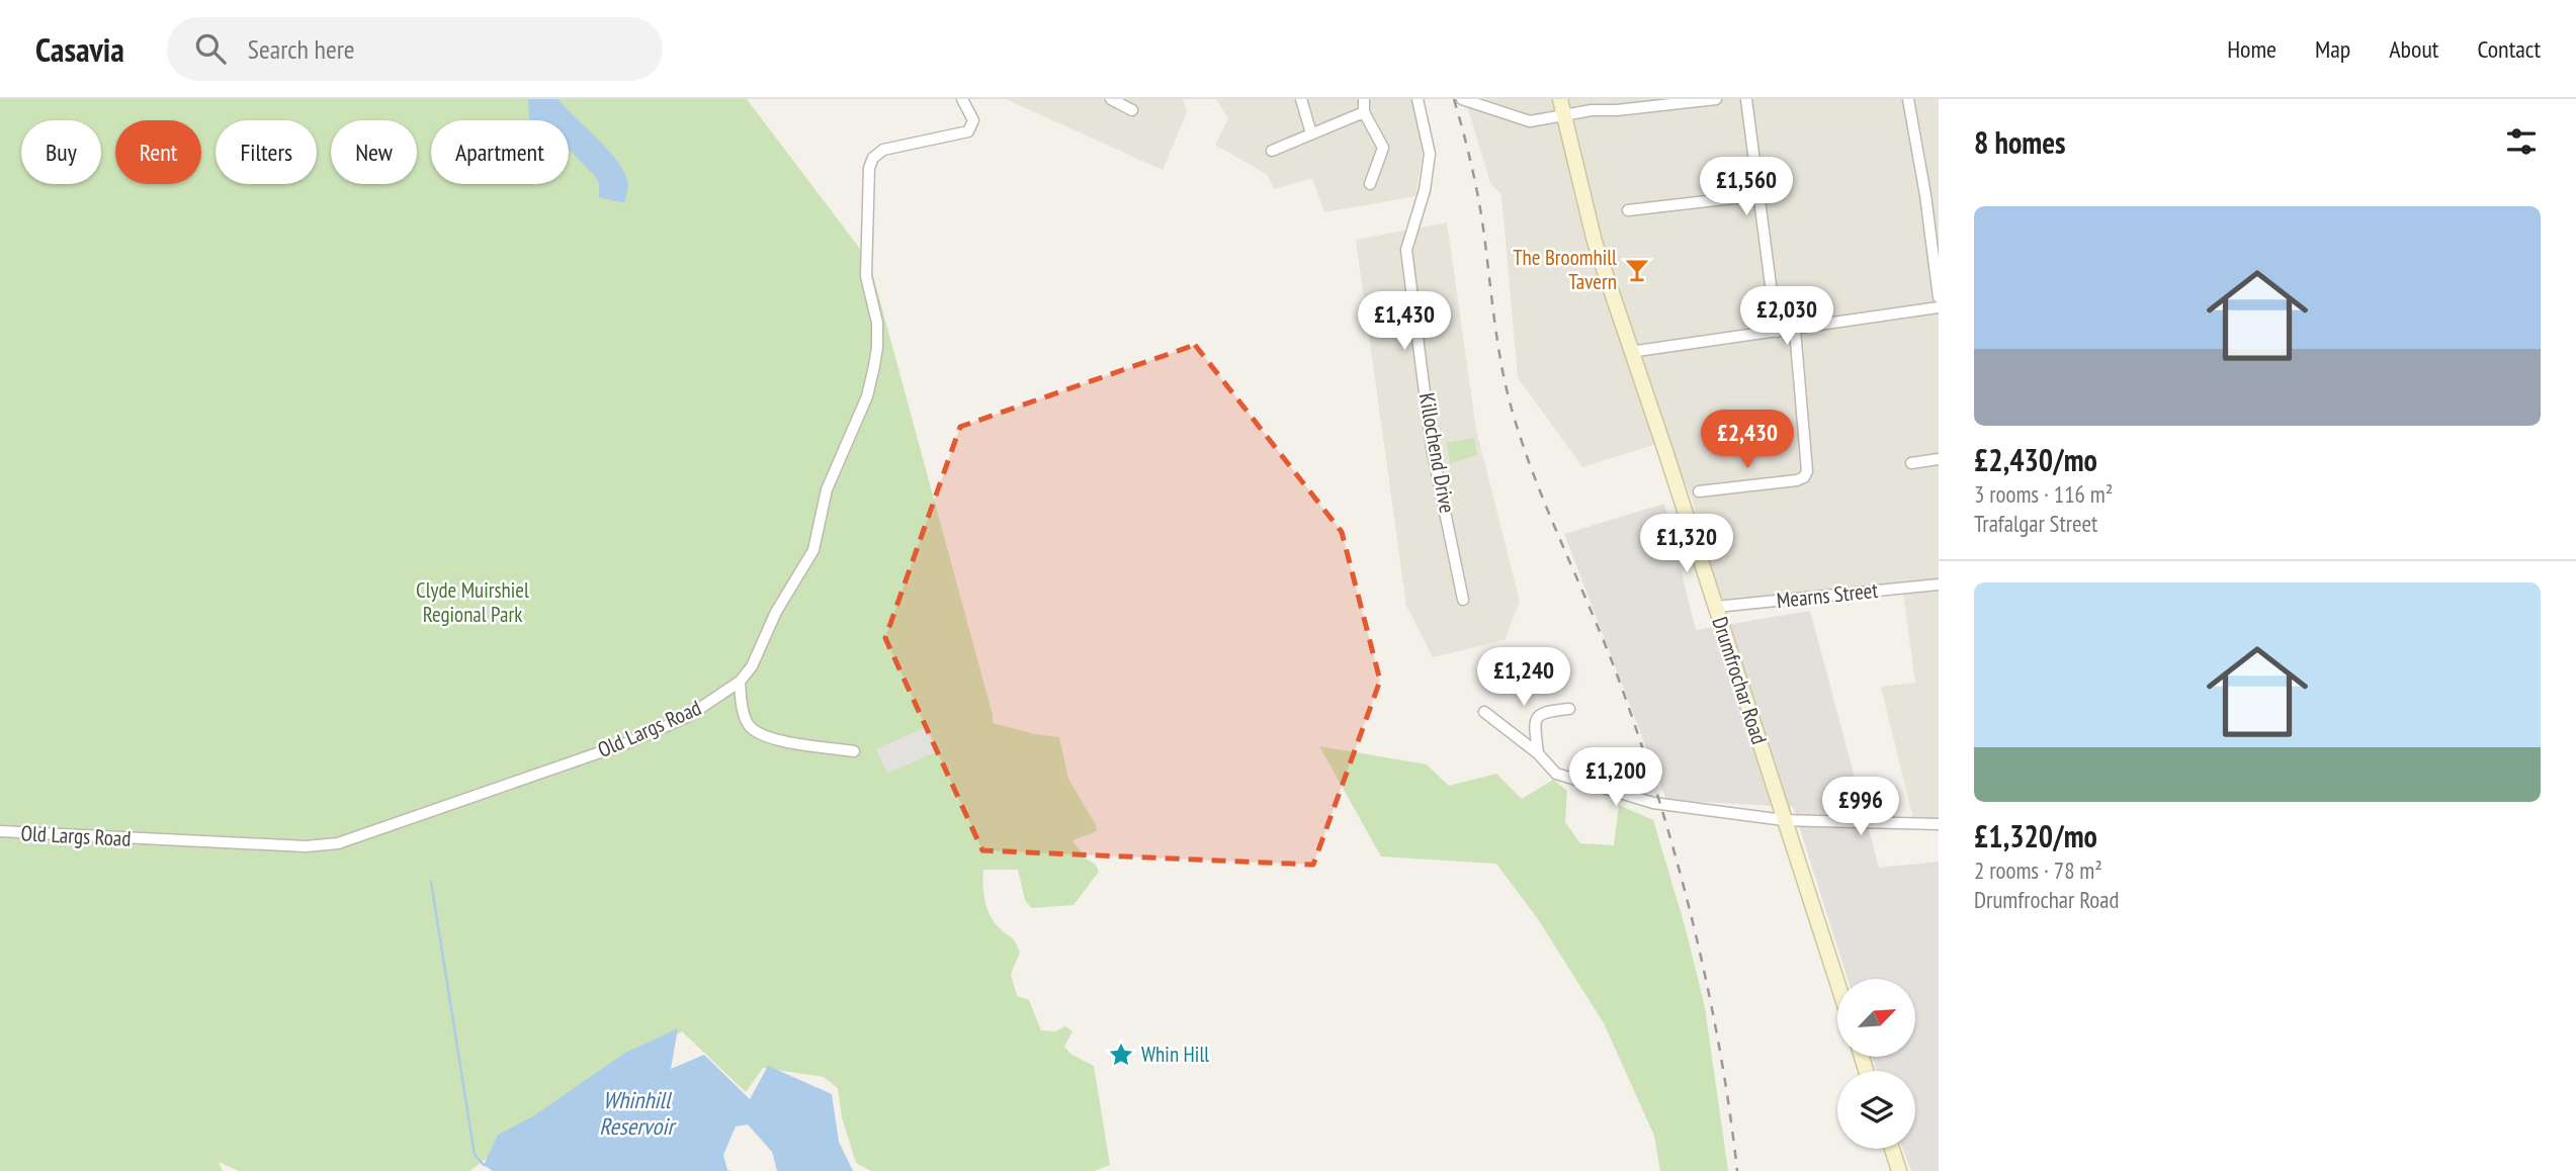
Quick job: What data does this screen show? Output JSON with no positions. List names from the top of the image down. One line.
{"streets":{"main road":["Drumfrochar Road"],"street":["Killochend Drive","Mearns Street","Old Largs Road"]},"crossings":[["Mearns Street","Drumfrochar Road"]],"water":["Whinhill Reservoir"],"parks":["Clyde Muirshiel Regional Park"],"places":{"bar":["The Broomhill Tavern"],"place":["Whin Hill"]},"north":"top right","page":{"header":"Casavia","search":"Search here","nav":["Home","Map","About","Contact"],"heading":"8 homes","chip":["Buy","Rent","Filters","New","Apartment"],"price":["£1,560","£2,030","£1,430","£2,430","£1,320","£1,240","£1,200","£996"],"list":[{"name":"£2,430/mo","note":"3 rooms · 116 m² · Trafalgar Street"},{"name":"£1,320/mo","note":"2 rooms · 78 m² · Drumfrochar Road"}]}}
